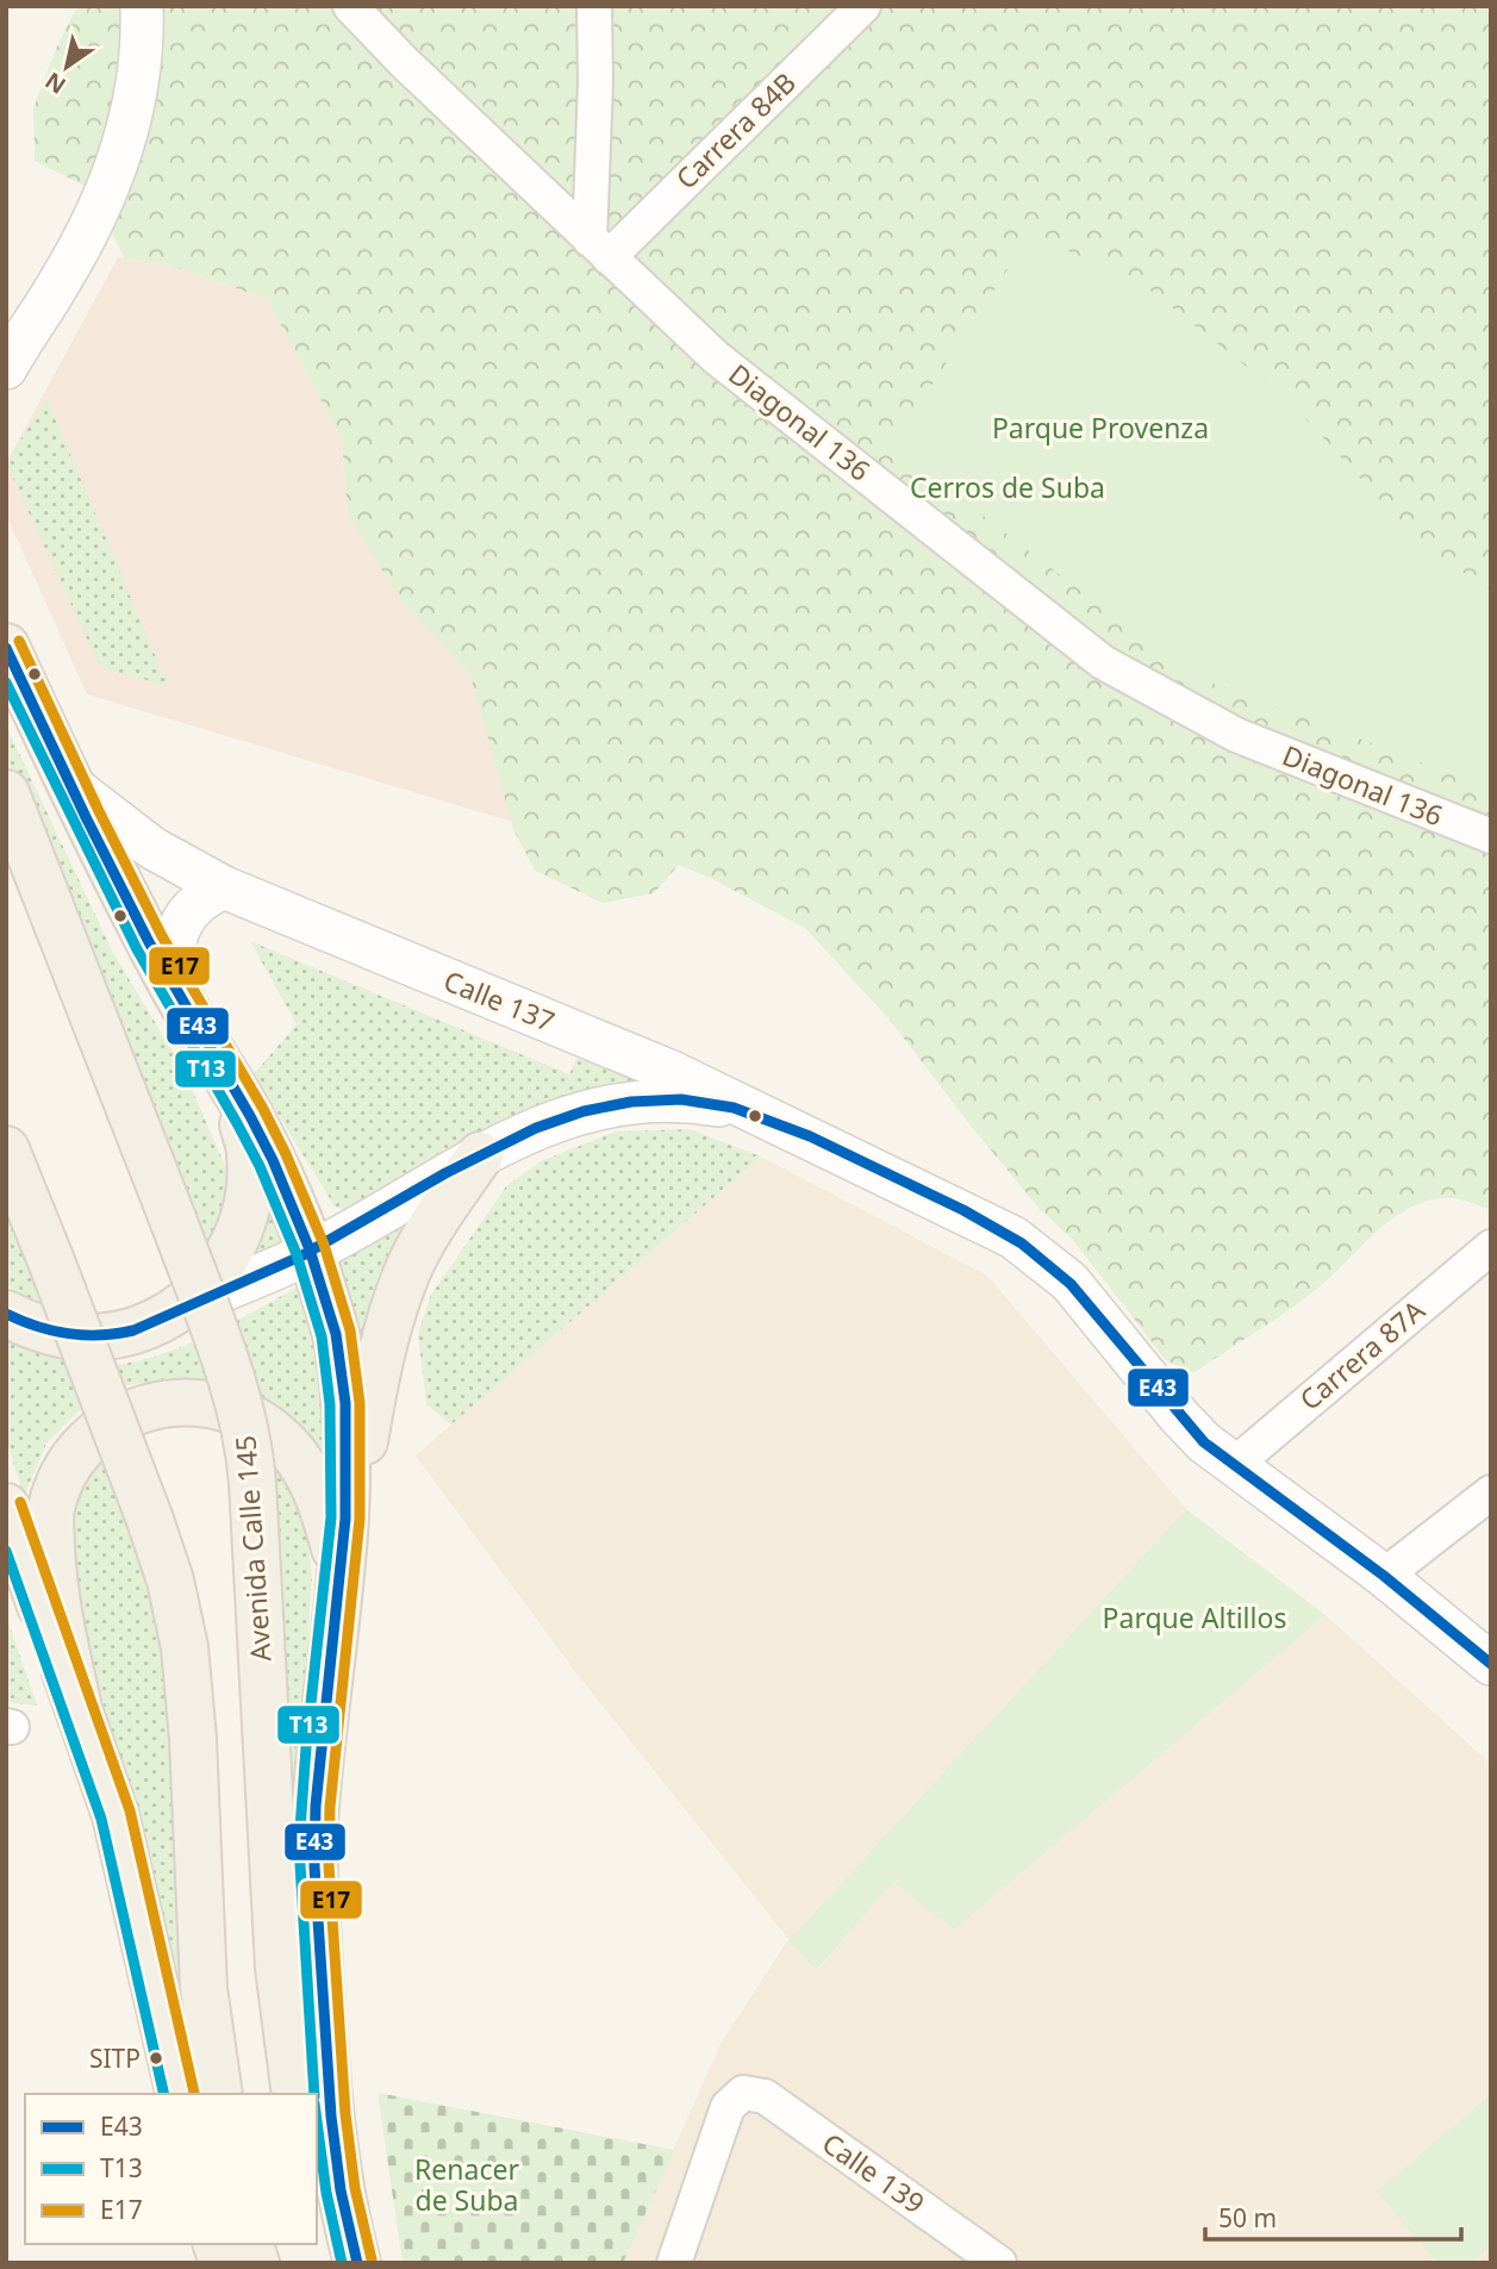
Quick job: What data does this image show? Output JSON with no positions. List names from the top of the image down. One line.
{"streets":{"main road":["Avenida Calle 145"],"street":["Carrera 84B","Diagonal 136","Calle 137","Carrera 87A","Calle 139"]},"crossings":[["Carrera 84B","Diagonal 136"],["Calle 137","Carrera 87A"]],"parks":["Parque Provenza","Cerros de Suba","Parque Altillos","Renacer de Suba"],"places":["SITP"],"lines":["transit line E17","transit line E43","transit line T13"],"legend":["E43","T13","E17"],"scale_bar":"50 m","north":"bottom left"}
